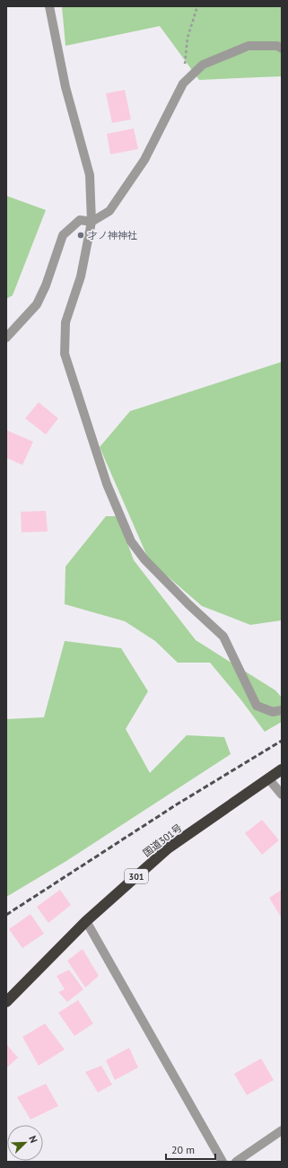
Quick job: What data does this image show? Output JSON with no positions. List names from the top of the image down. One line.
{"streets":{"highway":["国道301号","301"]},"places":["才ノ神神社"],"scale_bar":"20 m","north":"top right"}
